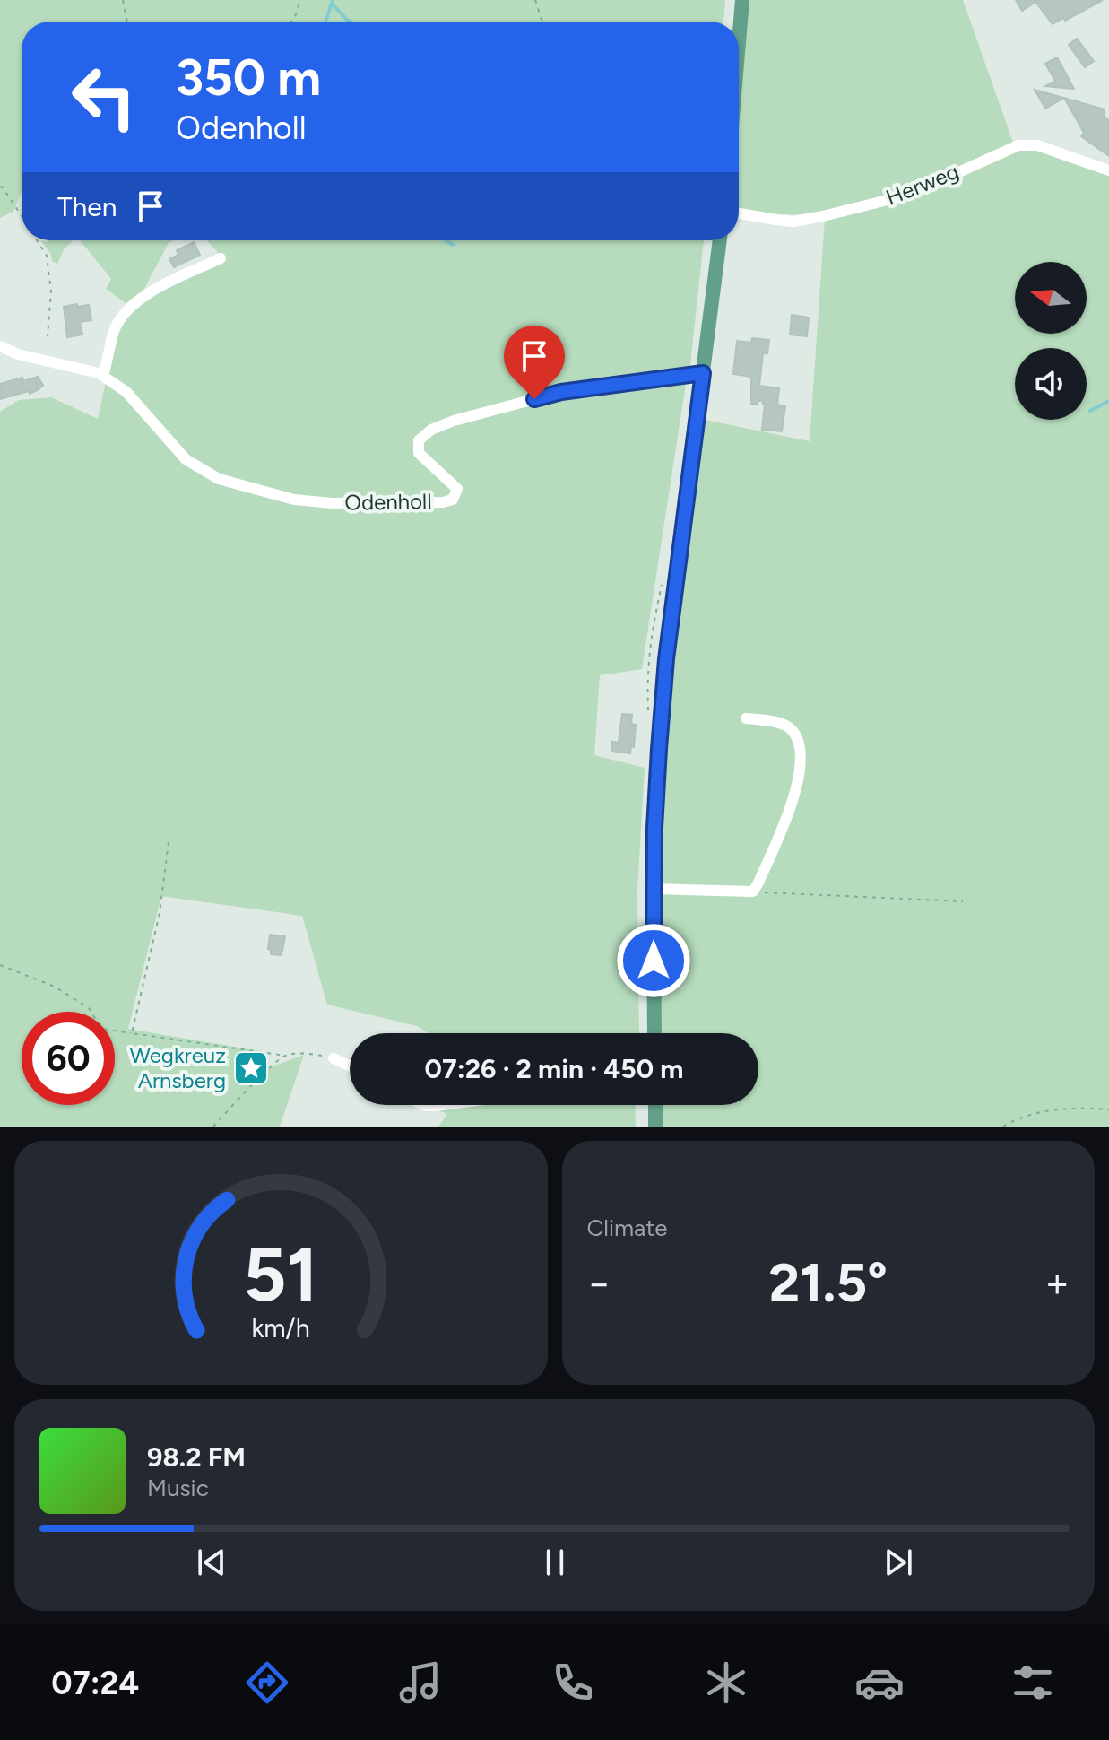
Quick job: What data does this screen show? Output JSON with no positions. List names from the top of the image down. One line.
{"streets":{"street":["Herweg","Odenholl"]},"places":{"place":["Wegkreuz Arnsberg"]},"north":"left","page":{"turn":["350 m","Odenholl"],"then":"Then","limit":"60","trip":"07:26 · 2 min · 450 m","tile":"Climate","heat":["−","21.5°","+"],"song":["98.2 FM","Music"],"tabs":"07:24","gauge":["51","km/h"]}}
